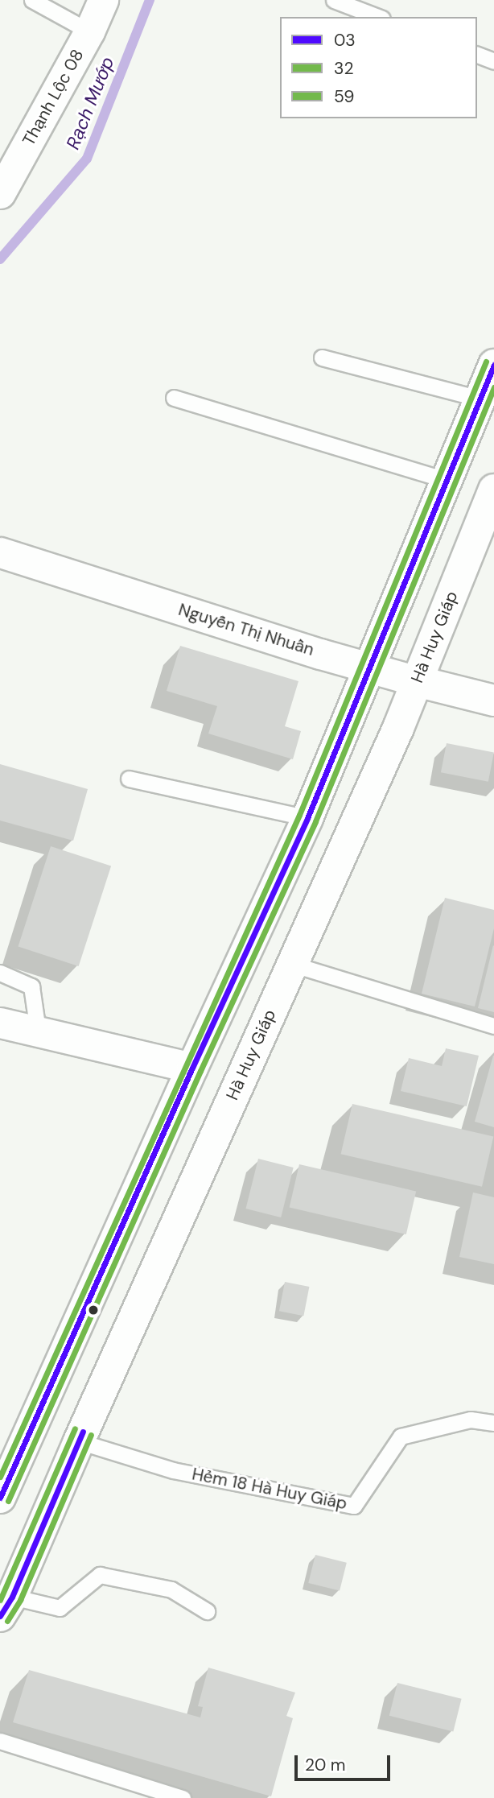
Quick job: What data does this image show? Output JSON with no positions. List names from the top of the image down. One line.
{"streets":{"main road":["Nguyễn Thị Nhuần","Hà Huy Giáp"],"street":["Thạnh Lộc 08"],"lane":["Hẻm 18 Hà Huy Giáp"]},"crossings":[["Nguyễn Thị Nhuần","Hà Huy Giáp"],["Hà Huy Giáp","Hẻm 18 Hà Huy Giáp"]],"water":["Rạch Mướp"],"lines":["transit line 59","transit line 03","transit line 32"],"legend":["03","32","59"],"scale_bar":"20 m"}
